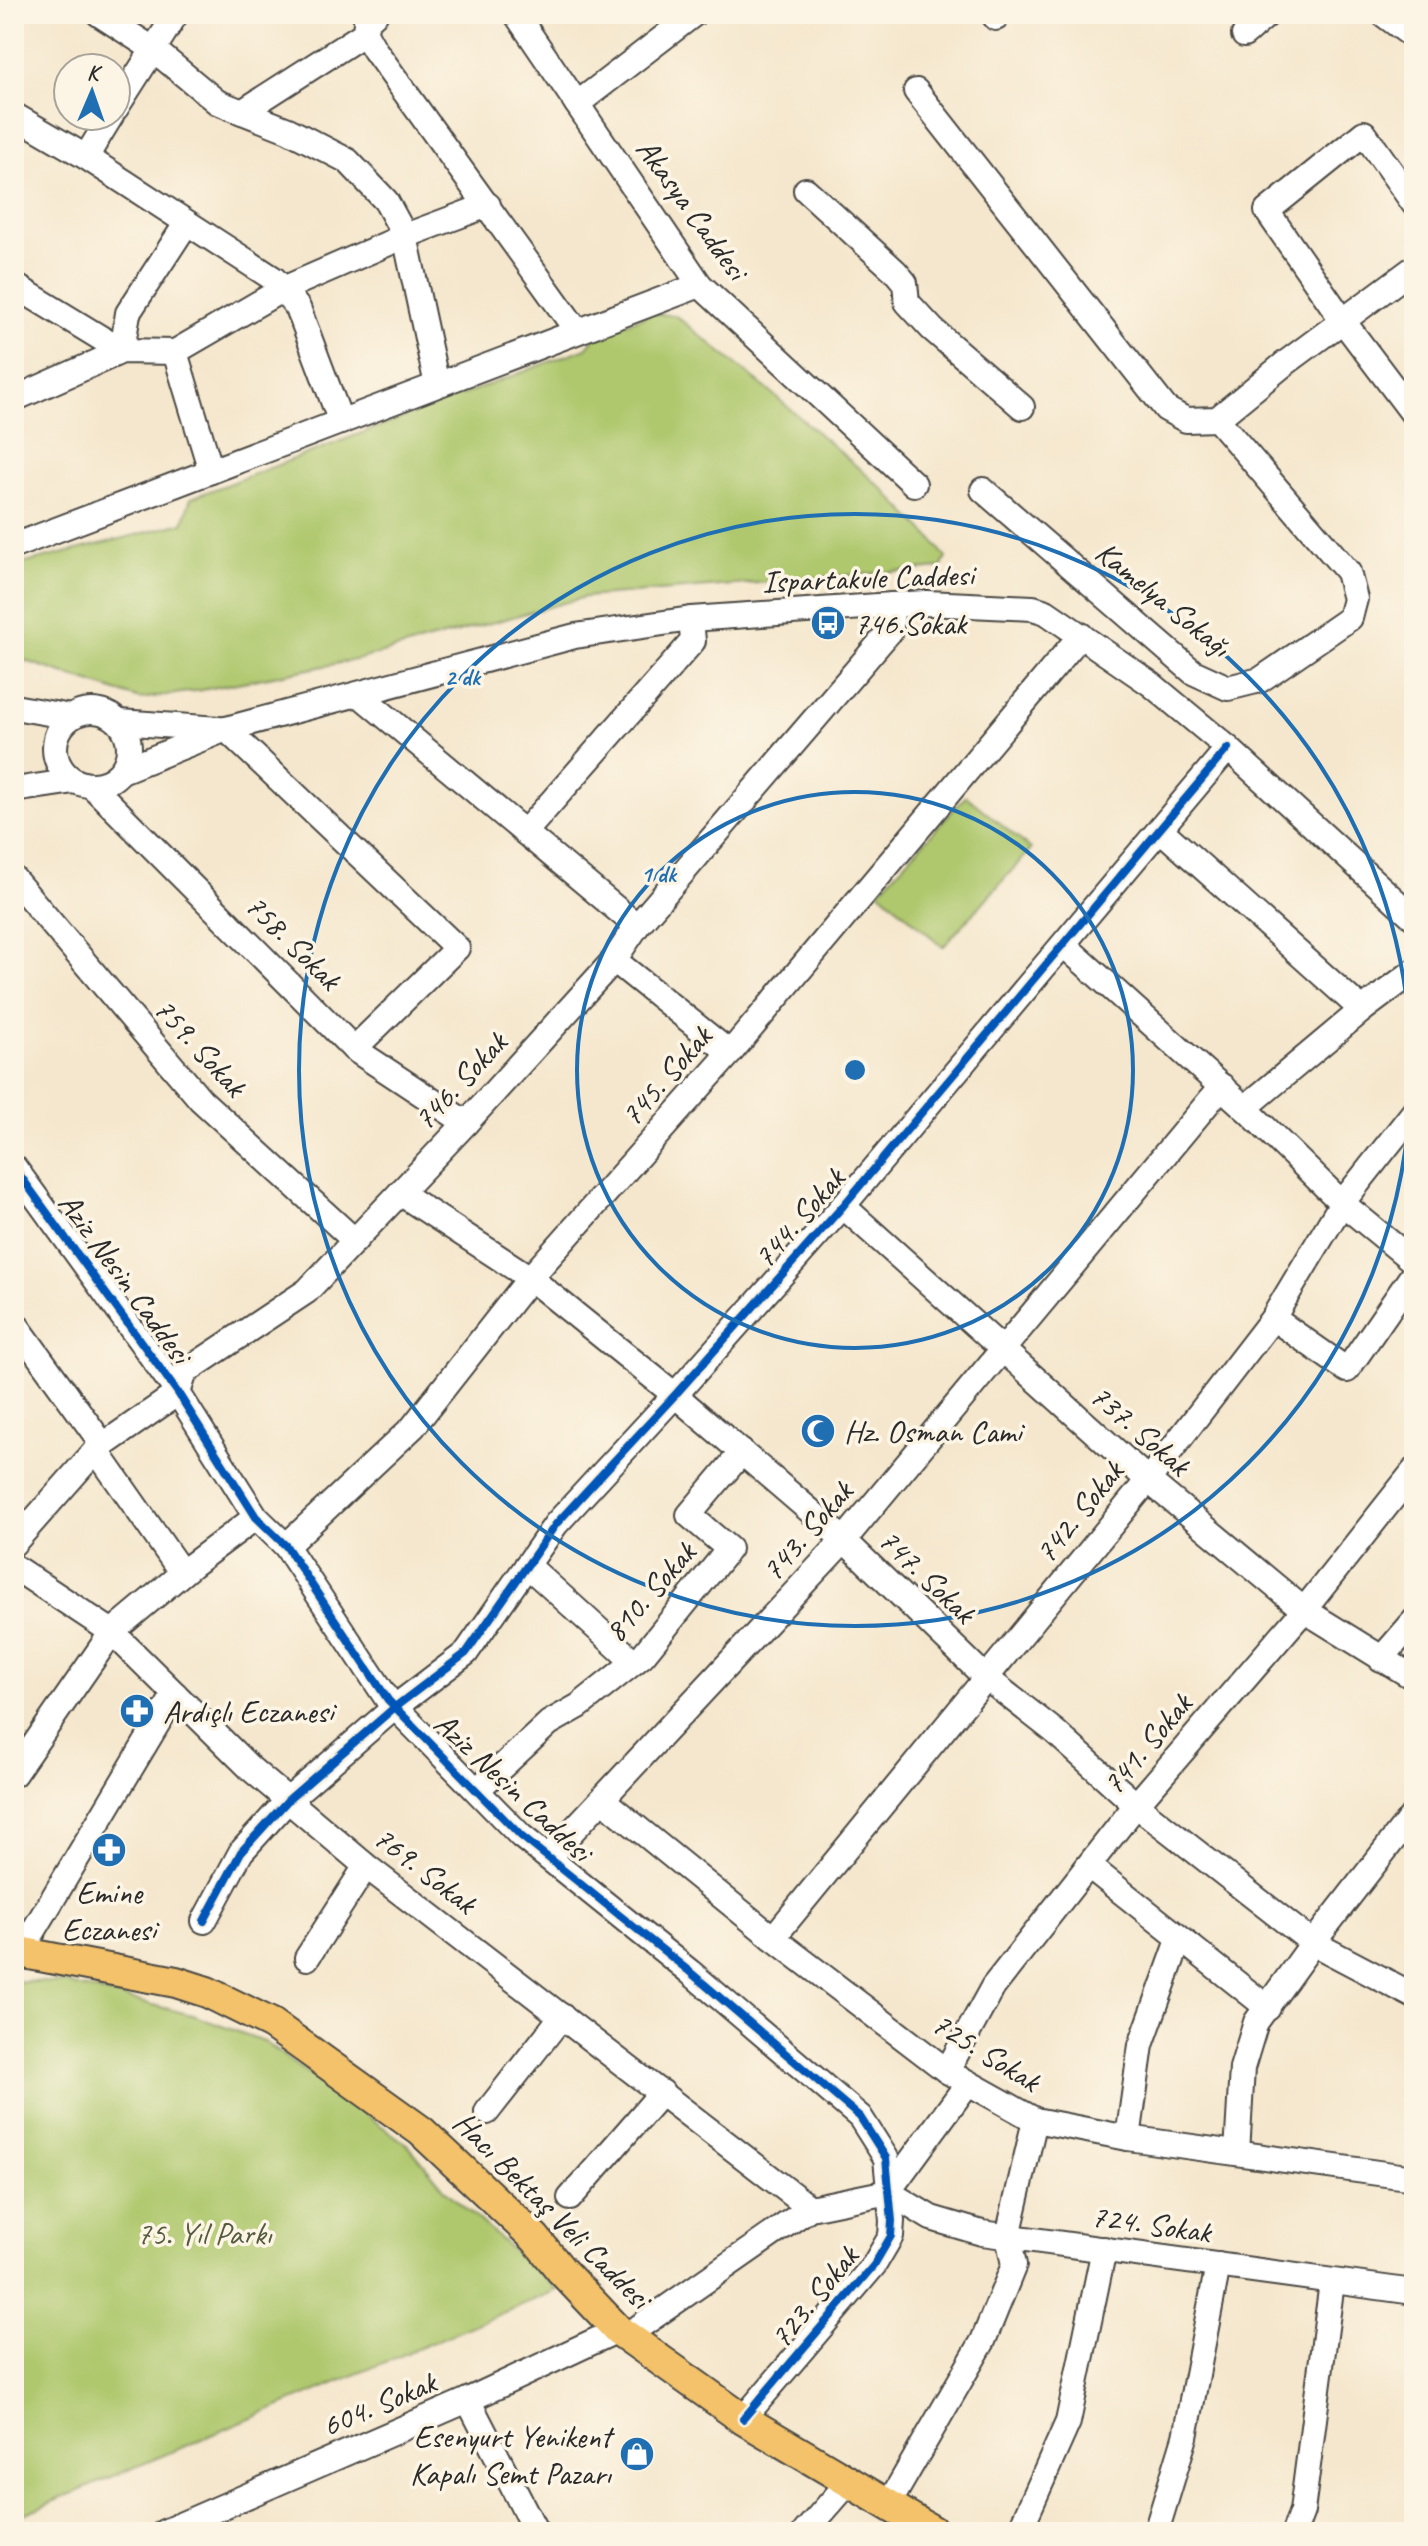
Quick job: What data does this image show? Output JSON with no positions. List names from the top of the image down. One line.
{"streets":{"main road":["Hacı Bektaş Veli Caddesi"],"street":["Akasya Caddesi","Ispartakule Caddesi","Kamelya Sokağı","758. Sokak","759. Sokak","745. Sokak","746. Sokak","744. Sokak","Aziz Nesin Caddesi","737. Sokak","742. Sokak","743. Sokak","747. Sokak","810. Sokak","741. Sokak","769. Sokak","725. Sokak","724. Sokak","723. Sokak","604. Sokak"]},"crossings":[["Ispartakule Caddesi","758. Sokak"],["Ispartakule Caddesi","745. Sokak"],["Ispartakule Caddesi","746. Sokak"],["Ispartakule Caddesi","744. Sokak"],["758. Sokak","746. Sokak"],["759. Sokak","746. Sokak"],["745. Sokak","Aziz Nesin Caddesi"],["745. Sokak","747. Sokak"],["746. Sokak","Aziz Nesin Caddesi"],["746. Sokak","747. Sokak"],["744. Sokak","Aziz Nesin Caddesi"],["744. Sokak","737. Sokak"],["744. Sokak","747. Sokak"],["744. Sokak","769. Sokak"],["Aziz Nesin Caddesi","743. Sokak"],["Aziz Nesin Caddesi","810. Sokak"],["Aziz Nesin Caddesi","741. Sokak"],["Aziz Nesin Caddesi","724. Sokak"],["Aziz Nesin Caddesi","723. Sokak"],["737. Sokak","742. Sokak"],["737. Sokak","743. Sokak"],["737. Sokak","741. Sokak"],["742. Sokak","747. Sokak"],["742. Sokak","725. Sokak"],["743. Sokak","747. Sokak"],["743. Sokak","725. Sokak"],["747. Sokak","810. Sokak"],["747. Sokak","741. Sokak"],["741. Sokak","725. Sokak"],["741. Sokak","724. Sokak"],["741. Sokak","723. Sokak"],["769. Sokak","604. Sokak"],["Hacı Bektaş Veli Caddesi","723. Sokak"],["Hacı Bektaş Veli Caddesi","604. Sokak"],["724. Sokak","723. Sokak"]],"parks":["75. Yıl Parkı"],"places":{"bus stop":["746.Sokak"],"mosque":["Hz. Osman Cami"],"pharmacy":["Ardıçlı Eczanesi","Emine Eczanesi"],"shop":["Esenyurt Yenikent Kapalı Semt Pazarı"]},"north":"top","rings":["2 dk","1 dk"]}
